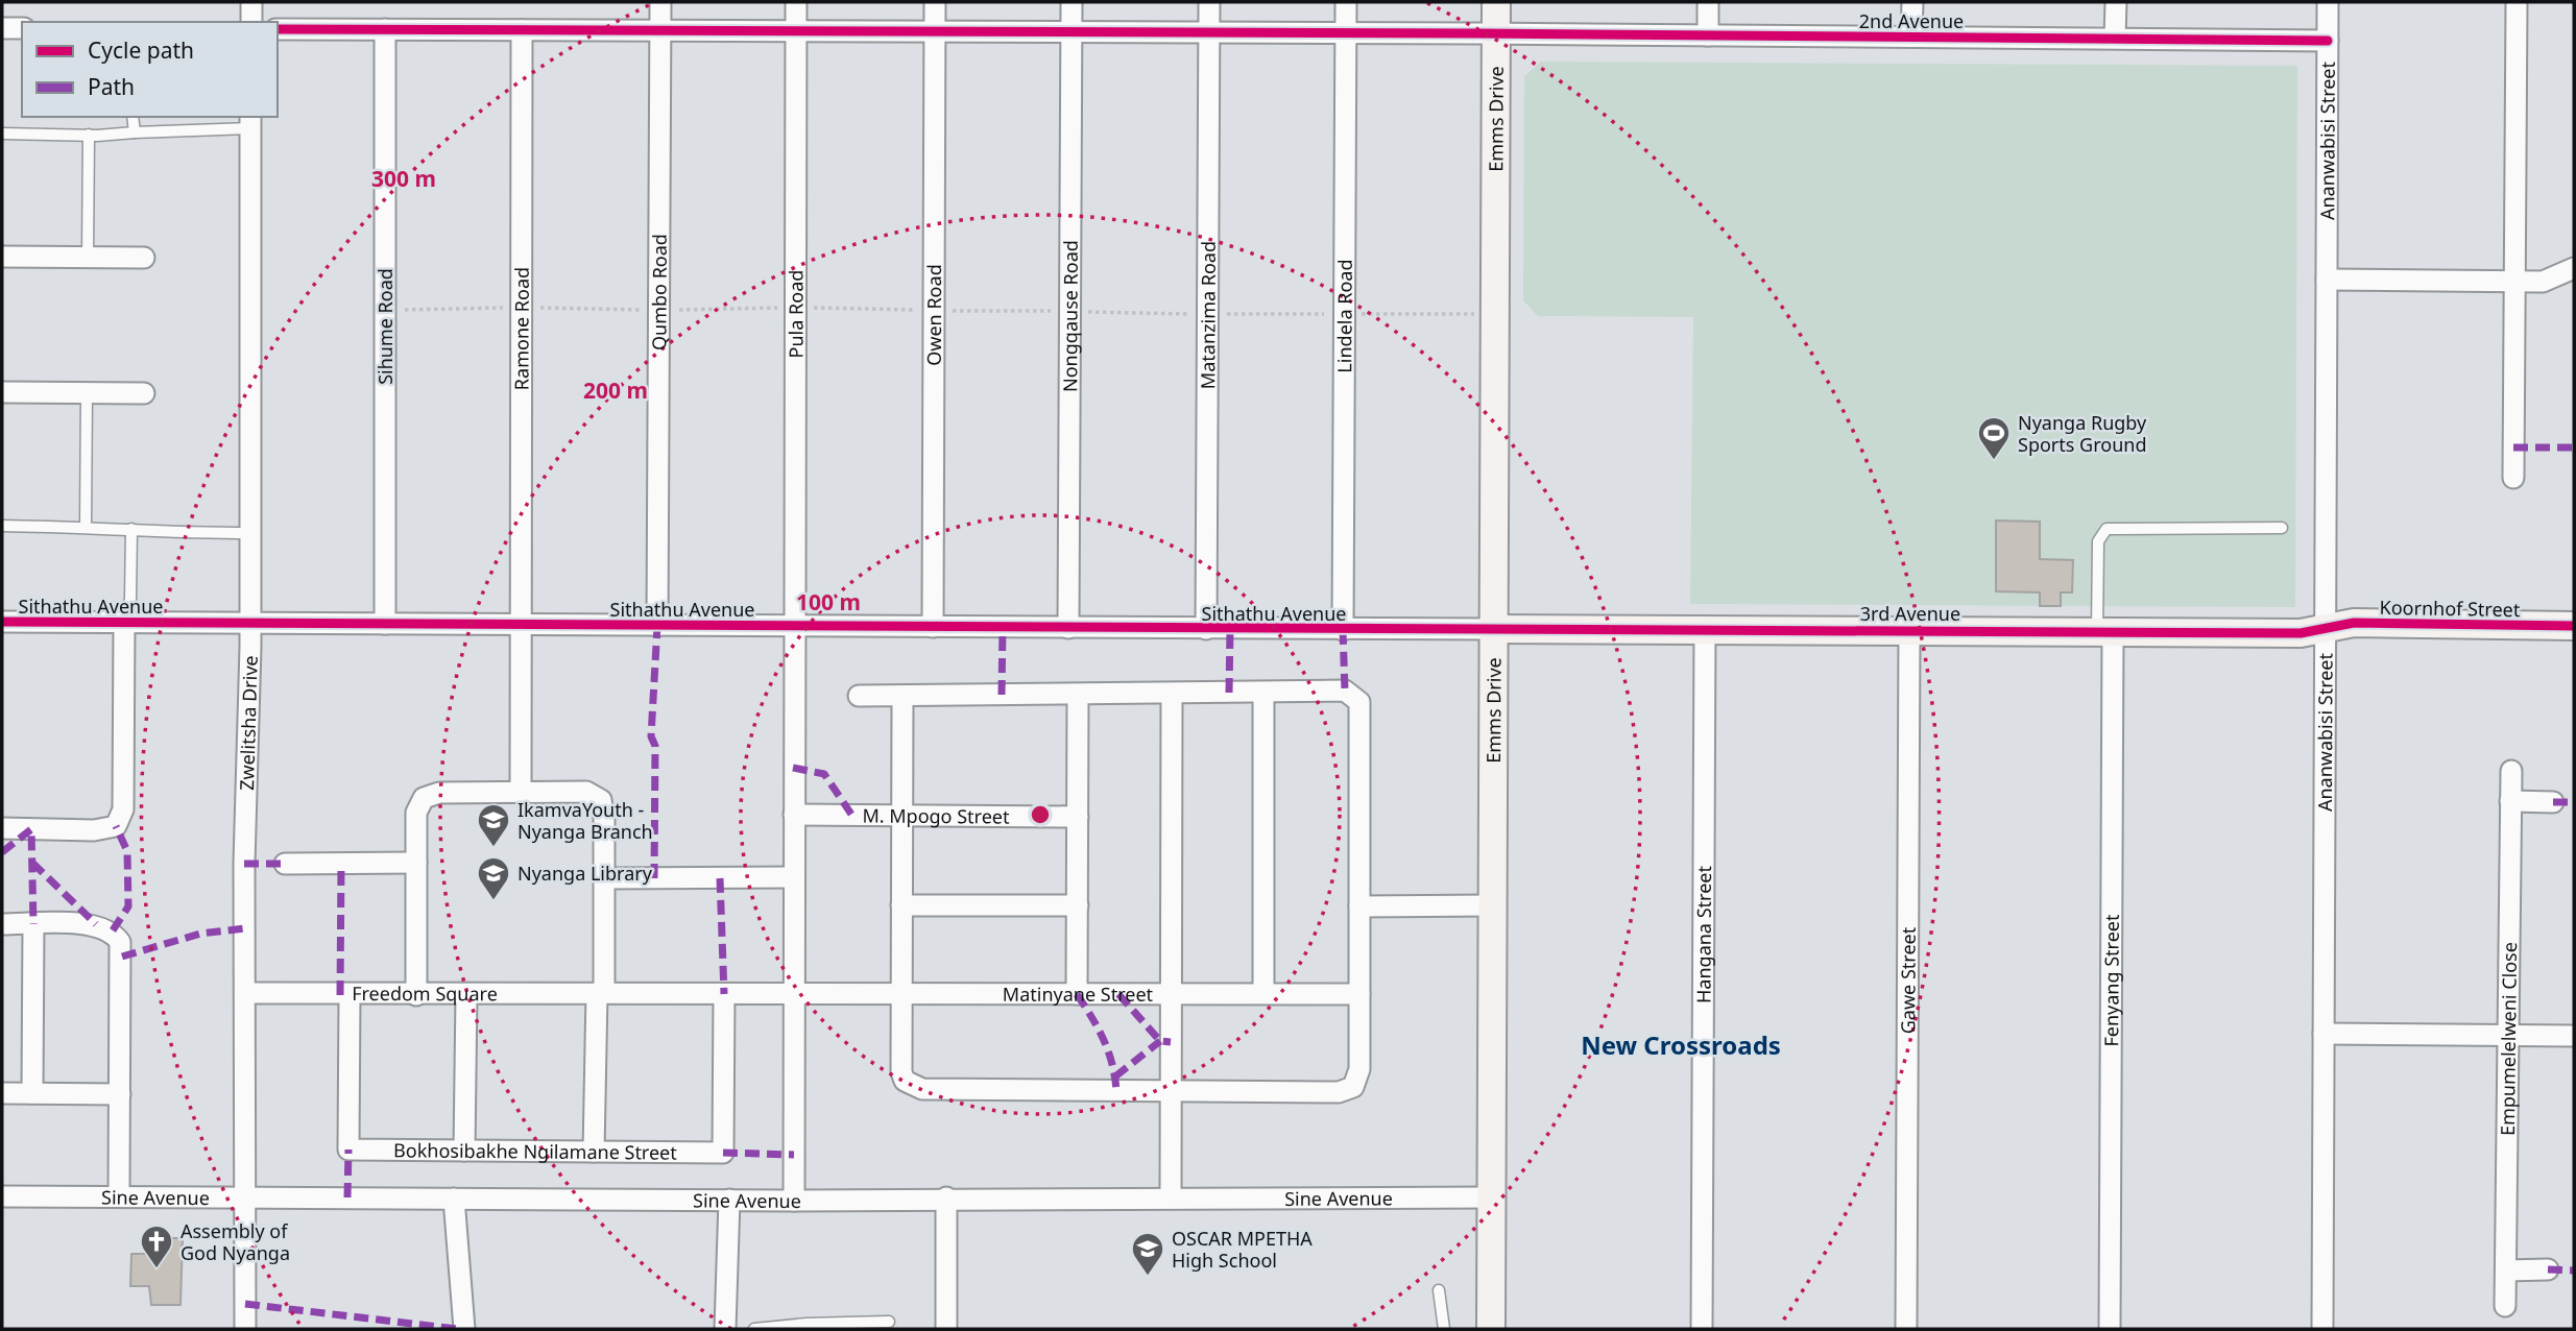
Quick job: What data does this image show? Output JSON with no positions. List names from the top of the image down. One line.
{"streets":{"street":["2nd Avenue","Emms Drive","Ananwabisi Street","Qumbo Road","Pula Road","Owen Road","Nongqause Road","Matanzima Road","Lindela Road","Sihume Road","Ramone Road","Sithathu Avenue","Koornhof Street","3rd Avenue","Zwelitsha Drive","M. Mpogo Street","Hangana Street","Gawe Street","Fenyang Street","Freedom Square","Matinyane Street","Empumelelweni Close","Bokhosibakhe Ngilamane Street","Sine Avenue"]},"crossings":[["2nd Avenue","Emms Drive"],["2nd Avenue","Ananwabisi Street"],["2nd Avenue","Qumbo Road"],["2nd Avenue","Pula Road"],["2nd Avenue","Owen Road"],["2nd Avenue","Nongqause Road"],["2nd Avenue","Matanzima Road"],["2nd Avenue","Lindela Road"],["2nd Avenue","Sihume Road"],["2nd Avenue","Ramone Road"],["Emms Drive","Sithathu Avenue"],["Emms Drive","3rd Avenue"],["Emms Drive","Sine Avenue"],["Ananwabisi Street","Koornhof Street"],["Ananwabisi Street","3rd Avenue"],["Qumbo Road","Sithathu Avenue"],["Pula Road","Sithathu Avenue"],["Pula Road","M. Mpogo Street"],["Pula Road","Matinyane Street"],["Pula Road","Sine Avenue"],["Owen Road","Sithathu Avenue"],["Nongqause Road","Sithathu Avenue"],["Matanzima Road","Sithathu Avenue"],["Lindela Road","Sithathu Avenue"],["Sihume Road","Sithathu Avenue"],["Ramone Road","Sithathu Avenue"],["Sithathu Avenue","3rd Avenue"],["Sithathu Avenue","Zwelitsha Drive"],["Koornhof Street","3rd Avenue"],["3rd Avenue","Hangana Street"],["3rd Avenue","Gawe Street"],["3rd Avenue","Fenyang Street"],["Zwelitsha Drive","Freedom Square"],["Zwelitsha Drive","Sine Avenue"],["Freedom Square","Matinyane Street"],["Freedom Square","Bokhosibakhe Ngilamane Street"],["Matinyane Street","Bokhosibakhe Ngilamane Street"]],"districts":["New Crossroads"],"places":{"sports":["Nyanga Rugby Sports Ground"],"school or university":["IkamvaYouth - Nyanga Branch","Nyanga Library","OSCAR MPETHA High School"],"church":["Assembly of God Nyanga"]},"legend":["Cycle path","Path"],"rings":["300 m","200 m","100 m"]}
